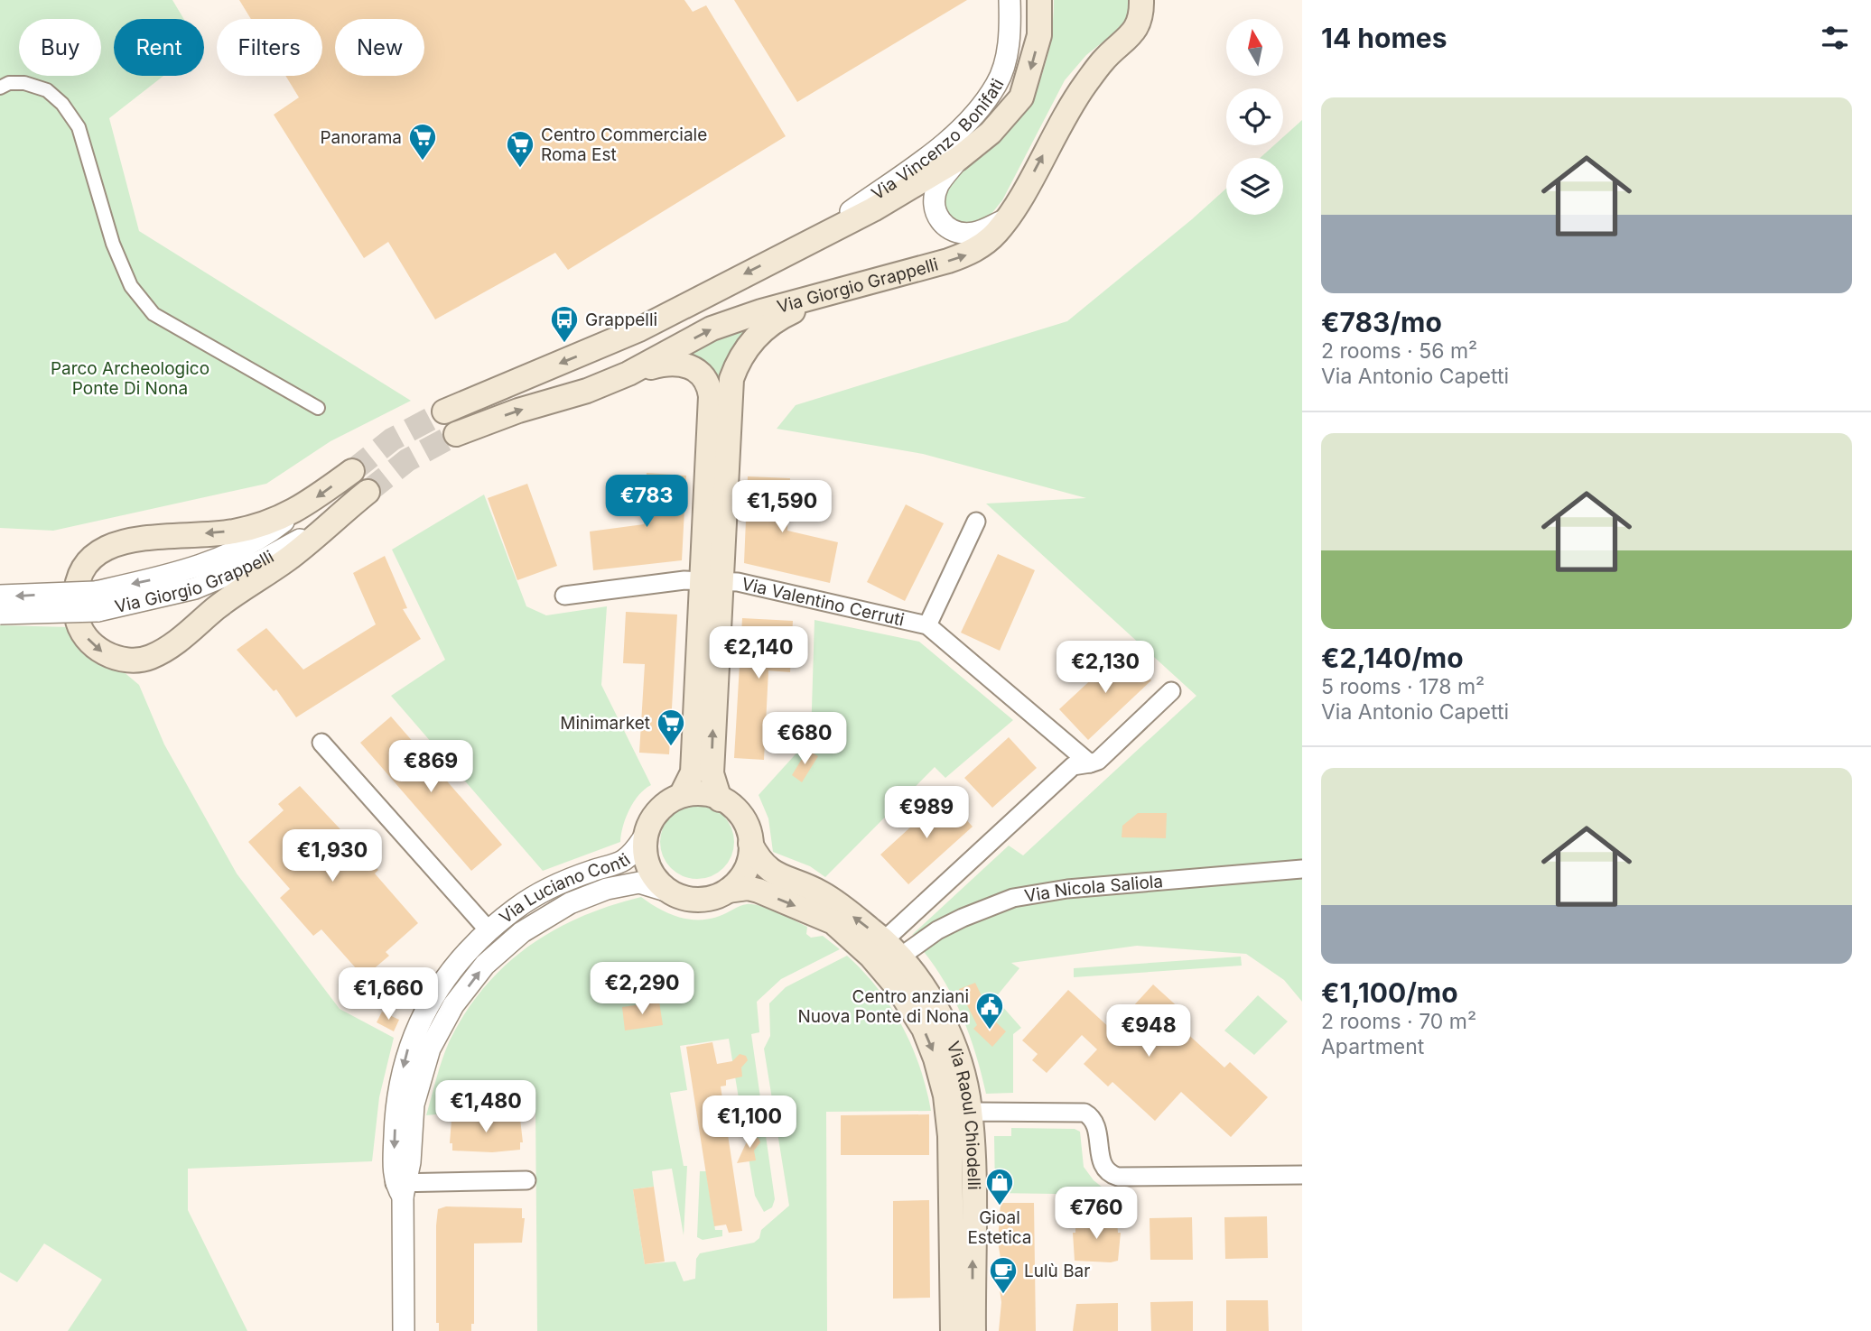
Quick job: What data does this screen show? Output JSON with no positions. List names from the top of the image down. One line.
{"streets":{"main road":["Via Giorgio Grappelli","Via Raoul Chiodelli"],"street":["Via Vincenzo Bonifati","Via Valentino Cerruti","Via Luciano Conti","Via Nicola Saliola"]},"crossings":[["Via Luciano Conti","Via Raoul Chiodelli"],["Via Nicola Saliola","Via Raoul Chiodelli"]],"parks":["Parco Archeologico Ponte Di Nona"],"places":{"supermarket":["Panorama","Centro Commerciale Roma Est","Minimarket"],"bus stop":["Grappelli"],"public building":["Centro anziani Nuova Ponte di Nona"],"shop":["Gioal Estetica"],"cafe":["Lulù Bar"]},"north":"top","page":{"heading":"14 homes","chip":["Buy","Rent","Filters","New"],"list":[{"name":"€783/mo","note":"2 rooms · 56 m² · Via Antonio Capetti"},{"name":"€2,140/mo","note":"5 rooms · 178 m² · Via Antonio Capetti"},{"name":"€1,100/mo","note":"2 rooms · 70 m² · Apartment"}],"price":["€783","€1,590","€2,140","€2,130","€680","€869","€989","€1,930","€2,290","€1,660","€948","€1,480","€1,100","€760"]}}
